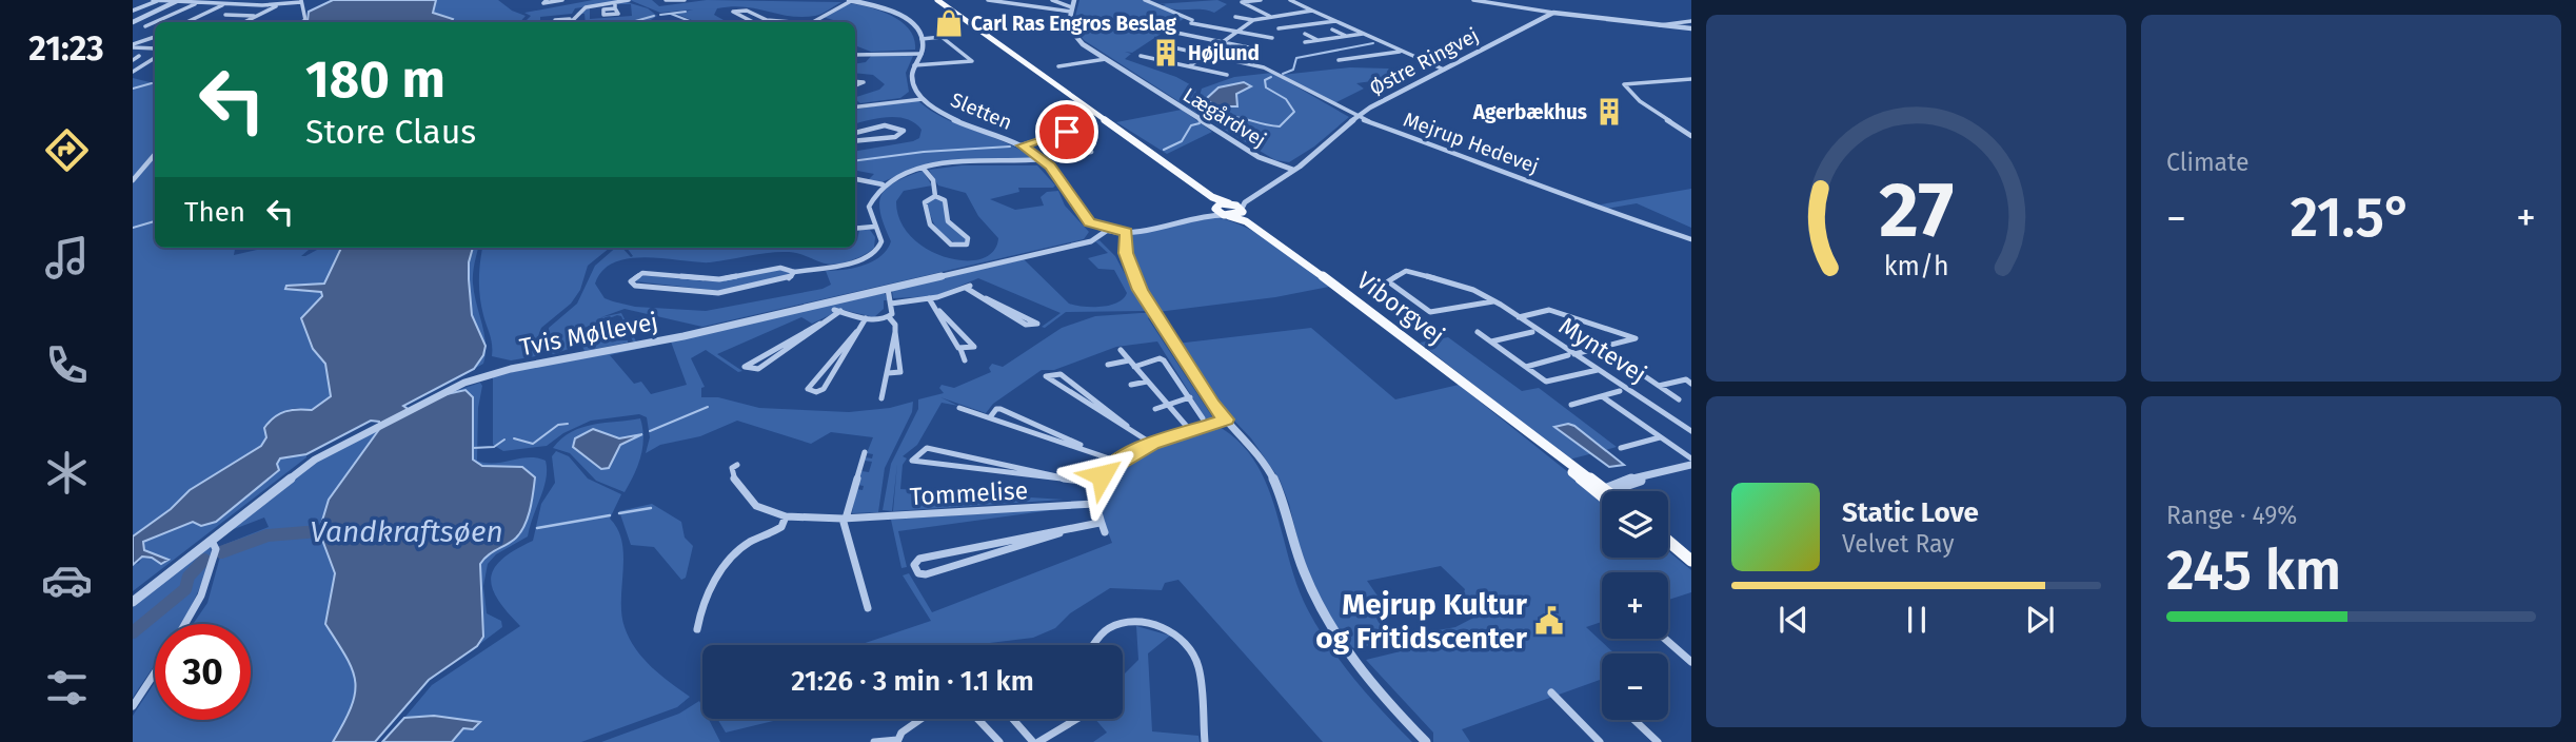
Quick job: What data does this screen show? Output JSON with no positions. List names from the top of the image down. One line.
{"streets":{"main road":["Viborgvej"],"street":["Østre Ringvej","Sletten","Lægårdvej","Mejrup Hedevej","Tvis Møllevej","Myntevej","Tommelise"]},"crossings":[["Østre Ringvej","Lægårdvej"],["Østre Ringvej","Mejrup Hedevej"],["Østre Ringvej","Viborgvej"],["Sletten","Viborgvej"],["Sletten","Tvis Møllevej"]],"water":["Vandkraftsøen"],"places":{"shop":["Carl Ras Engros Beslag"],"building":["Højlund","Agerbækhus"],"public building":["Mejrup Kultur og Fritidscenter"]},"page":{"tabs":"21:23","tile":["Climate",["Range · 49%","245 km"]],"turn":["180 m","Store Claus"],"then":"Then","heat":["−","21.5°","+"],"song":["Static Love","Velvet Ray"],"map_buttons":["+","−"],"limit":"30","trip":"21:26 · 3 min · 1.1 km","gauge":["27","km/h"]}}
